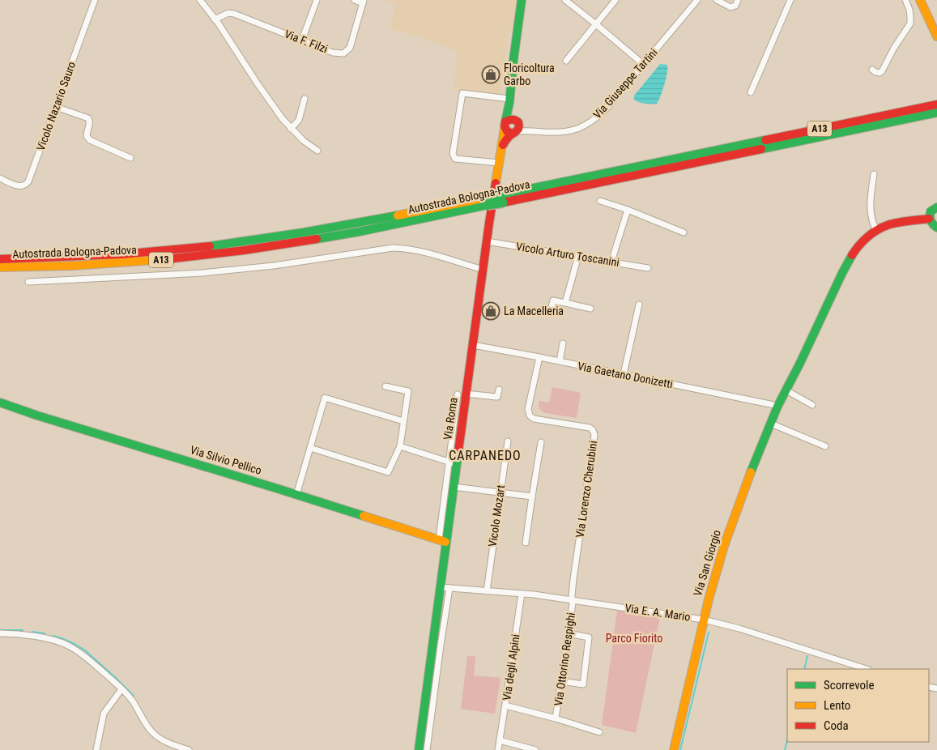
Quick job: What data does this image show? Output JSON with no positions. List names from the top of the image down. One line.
{"streets":{"main road":["A13","Autostrada Bologna-Padova","Via Roma","Via Silvio Pellico","Via San Giorgio"],"street":["Via F. Filzi","Via Giuseppe Tartini","Vicolo Nazario Sauro","Vicolo Arturo Toscanini","Via Gaetano Donizetti","Via Lorenzo Cherubini","Vicolo Mozart","Via E. A. Mario","Via Ottorino Respighi","Via degli Alpini"]},"crossings":[["Via Giuseppe Tartini","Via Roma"],["Vicolo Arturo Toscanini","Via Roma"],["Via Gaetano Donizetti","Via Roma"],["Via Gaetano Donizetti","Via Lorenzo Cherubini"],["Via Gaetano Donizetti","Via San Giorgio"],["Via Roma","Via Silvio Pellico"],["Via Roma","Via E. A. Mario"],["Via Lorenzo Cherubini","Via E. A. Mario"],["Via Lorenzo Cherubini","Via Ottorino Respighi"],["Vicolo Mozart","Via E. A. Mario"],["Via San Giorgio","Via E. A. Mario"],["Via E. A. Mario","Via Ottorino Respighi"],["Via E. A. Mario","Via degli Alpini"]],"districts":["CARPANEDO"],"parks":["Parco Fiorito"],"places":{"shop":["Floricoltura Garbo","La Macelleria"]},"legend":["Scorrevole","Lento","Coda"]}
